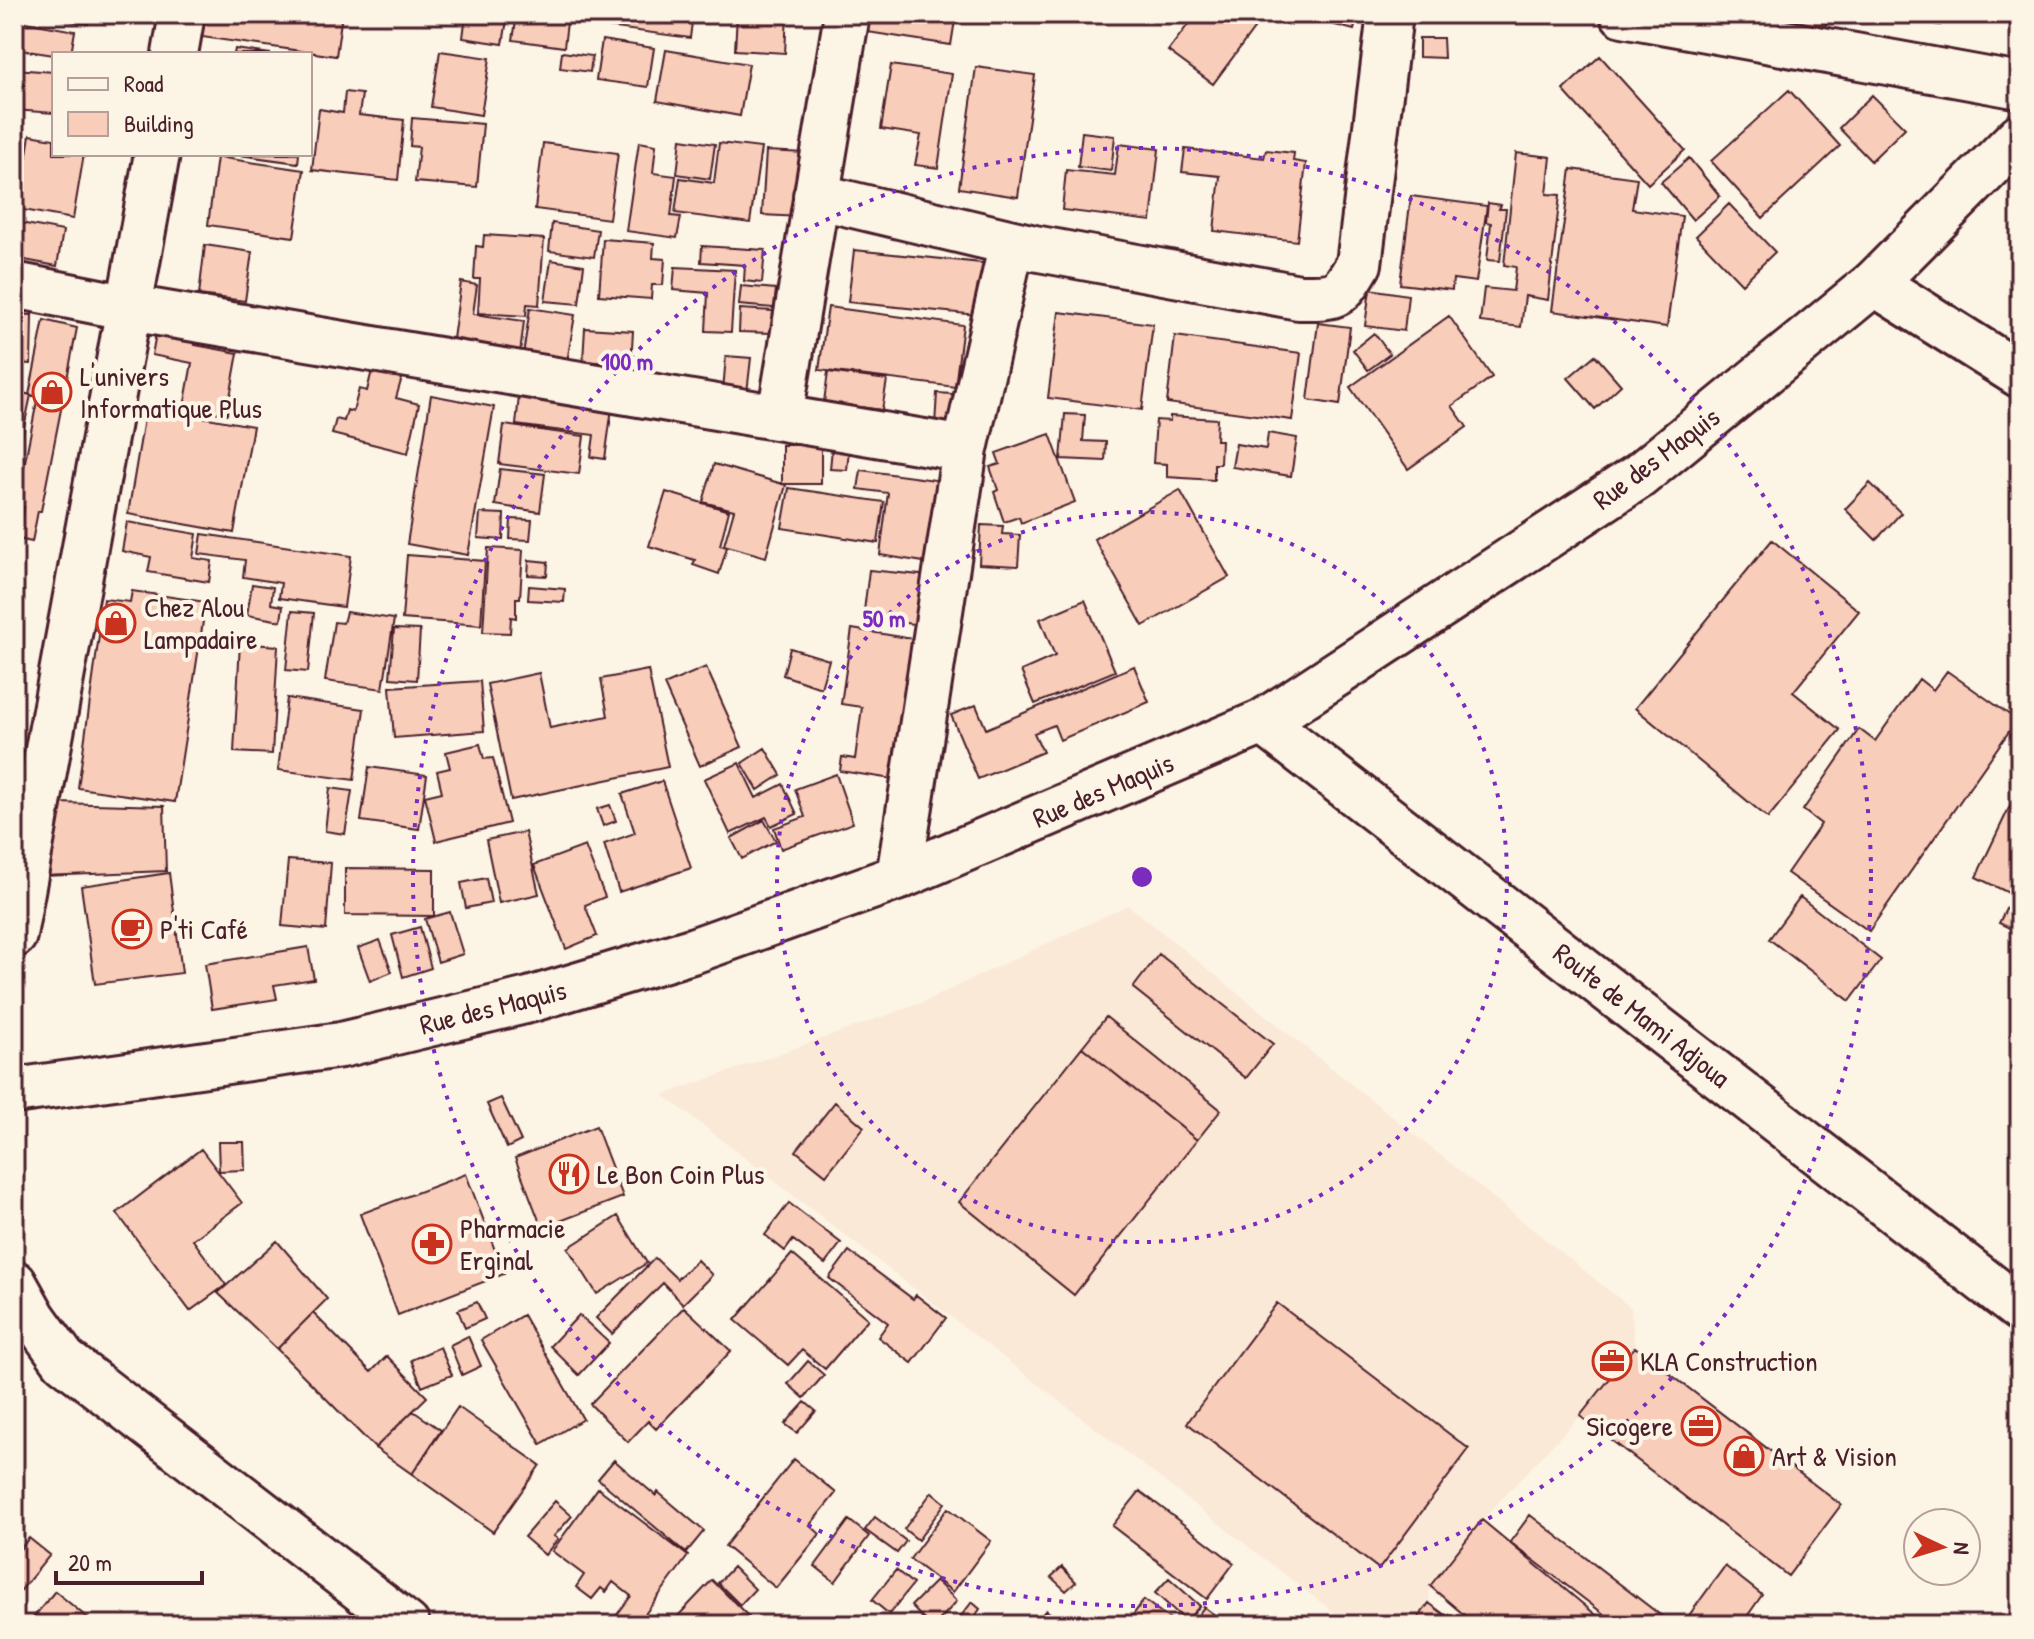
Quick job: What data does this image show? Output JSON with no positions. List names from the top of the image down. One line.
{"streets":{"street":["Rue des Maquis","Route de Mami Adjoua"]},"crossings":[["Rue des Maquis","Route de Mami Adjoua"]],"places":{"shop":["L'univers Informatique Plus","Chez Alou Lampadaire","Art & Vision"],"cafe":["P'ti Café"],"restaurant":["Le Bon Coin Plus"],"pharmacy":["Pharmacie Erginal"],"office":["KLA Construction","Sicogere"]},"legend":["Road","Building"],"scale_bar":"20 m","north":"right","rings":["100 m","50 m"]}
